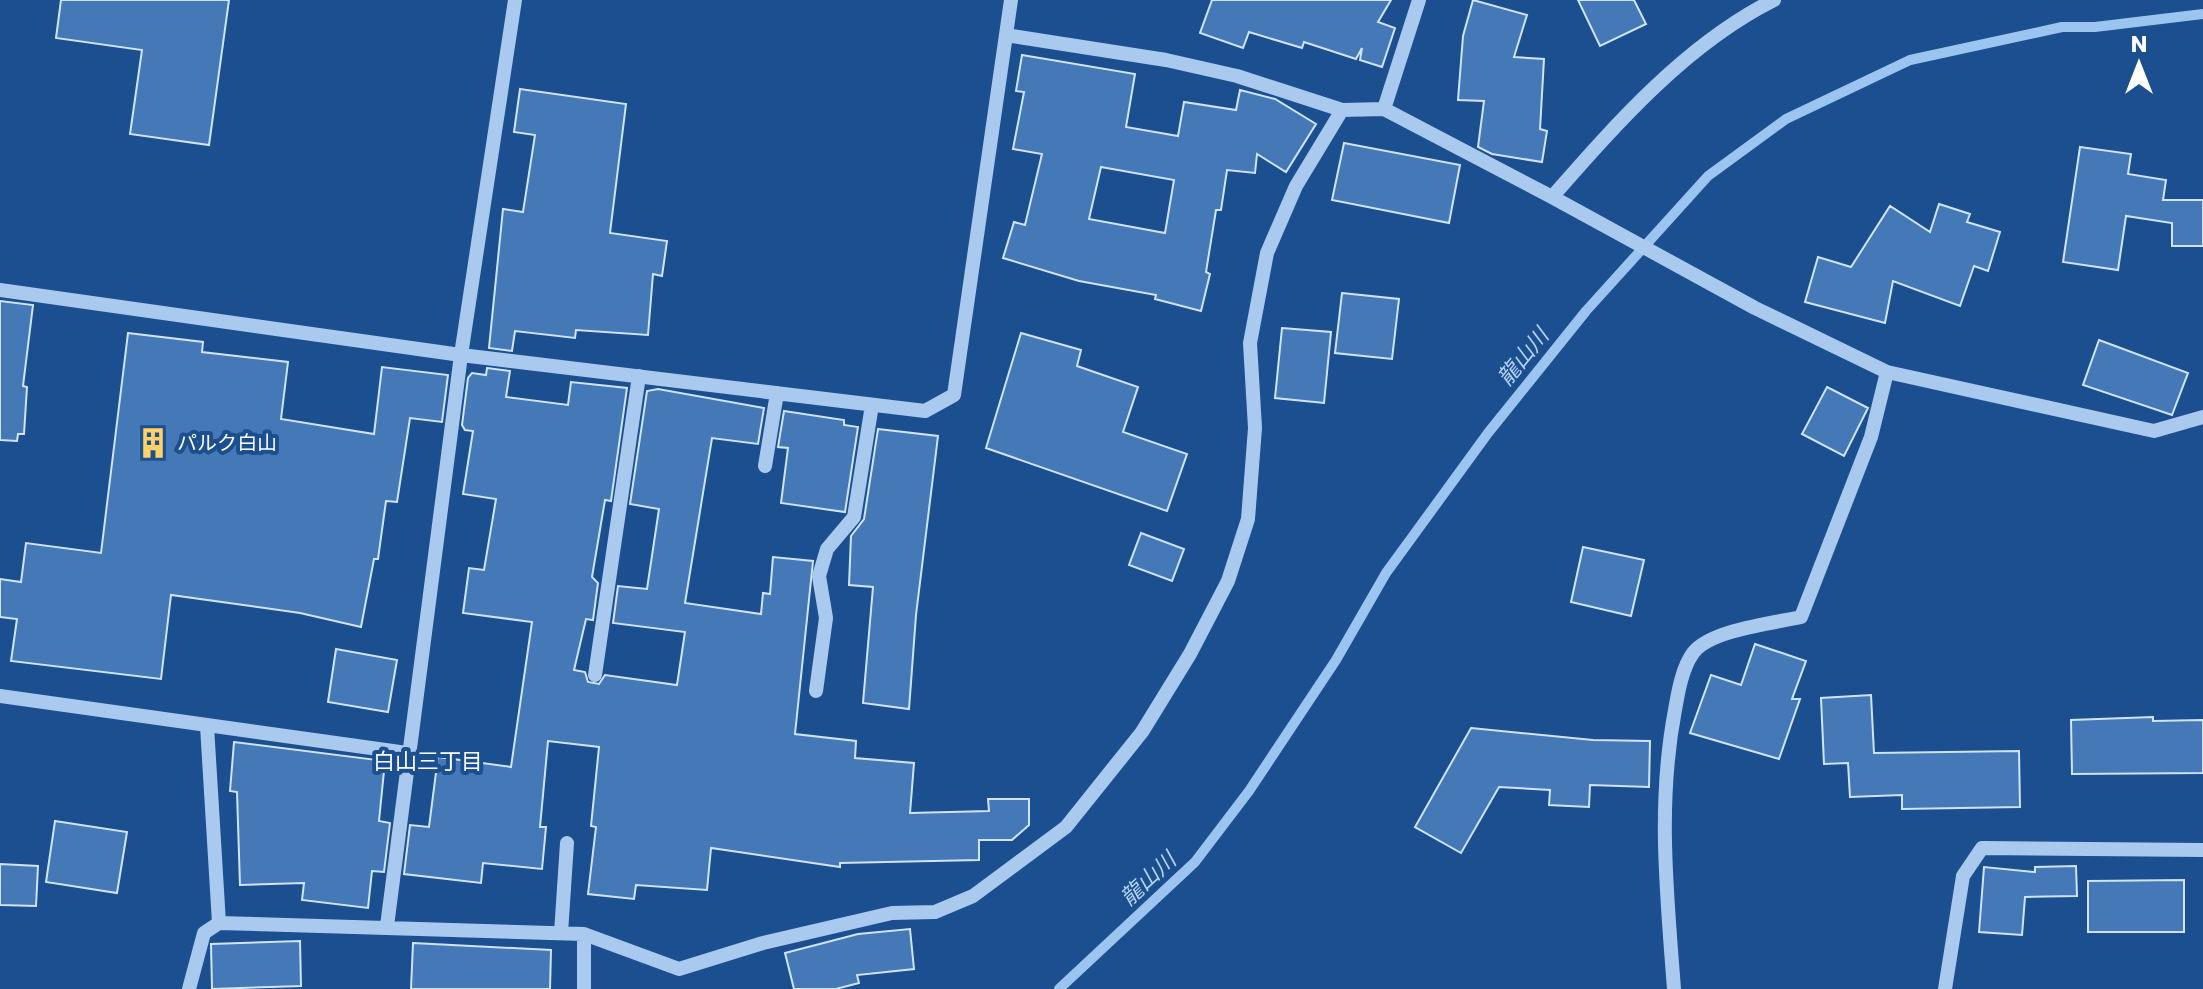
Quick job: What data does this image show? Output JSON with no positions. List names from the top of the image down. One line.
{"districts":["白山三丁目"],"water":["龍山川"],"places":{"building":["パルク白山"]},"north":"top"}
